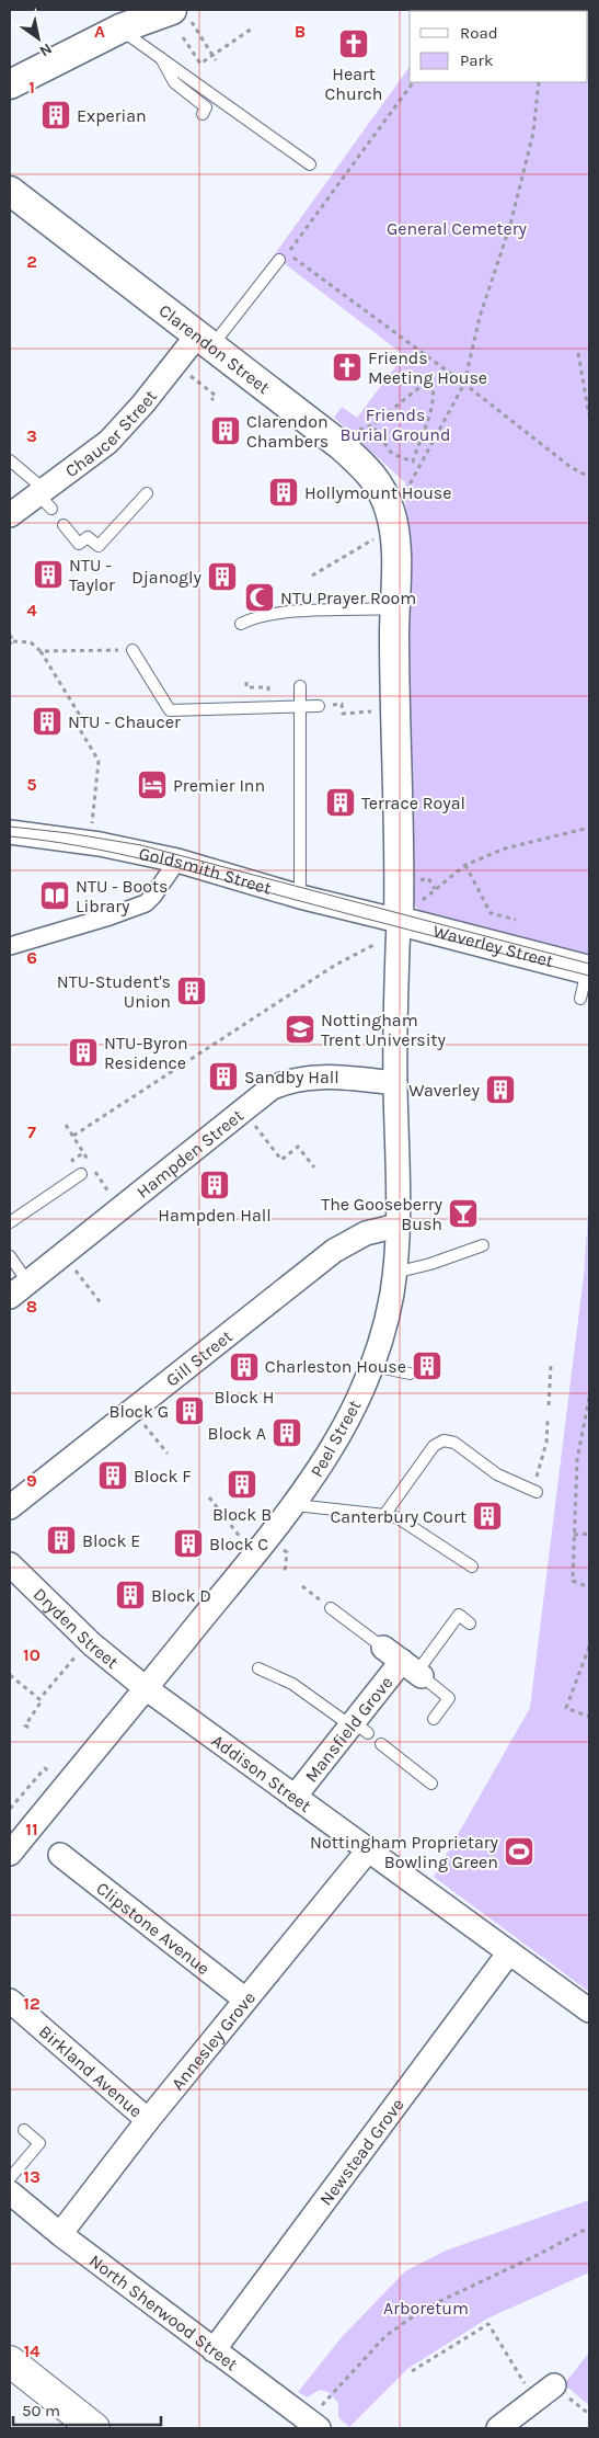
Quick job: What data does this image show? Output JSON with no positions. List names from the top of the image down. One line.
{"streets":{"street":["Clarendon Street","Chaucer Street","Goldsmith Street","Waverley Street","Hampden Street","Gill Street","Peel Street","Dryden Street","Mansfield Grove","Addison Street","Clipstone Avenue","Annesley Grove","Birkland Avenue","Newstead Grove","North Sherwood Street"]},"crossings":[["Clarendon Street","Chaucer Street"],["Clarendon Street","Goldsmith Street"],["Clarendon Street","Waverley Street"],["Clarendon Street","Peel Street"],["Goldsmith Street","Waverley Street"],["Goldsmith Street","Peel Street"],["Waverley Street","Peel Street"],["Hampden Street","Peel Street"],["Gill Street","Peel Street"],["Peel Street","Dryden Street"],["Peel Street","Addison Street"],["Dryden Street","Addison Street"],["Mansfield Grove","Addison Street"],["Addison Street","Annesley Grove"],["Addison Street","Newstead Grove"],["Clipstone Avenue","Annesley Grove"],["Annesley Grove","Birkland Avenue"],["Annesley Grove","North Sherwood Street"],["Newstead Grove","North Sherwood Street"]],"parks":["General Cemetery","Friends Burial Ground","Arboretum"],"places":{"church":["Heart Church","Friends Meeting House"],"building":["Experian","Clarendon Chambers","Hollymount House","NTU - Taylor","Djanogly","NTU - Chaucer","Terrace Royal","NTU-Student's Union","NTU-Byron Residence","Sandby Hall","Waverley","Hampden Hall","Charleston House","Block H","Block G","Block A","Block F","Block B","Canterbury Court","Block E","Block C","Block D"],"mosque":["NTU Prayer Room"],"hotel":["Premier Inn"],"library":["NTU - Boots Library"],"school or university":["Nottingham Trent University"],"bar":["The Gooseberry Bush"],"sports":["Nottingham Proprietary Bowling Green"]},"legend":["Road","Park"],"scale_bar":"50 m","north":"bottom right","grid":{"columns":["A","B"],"rows":["1","2","3","4","5","6","7","8","9","10","11","12","13","14"]}}
